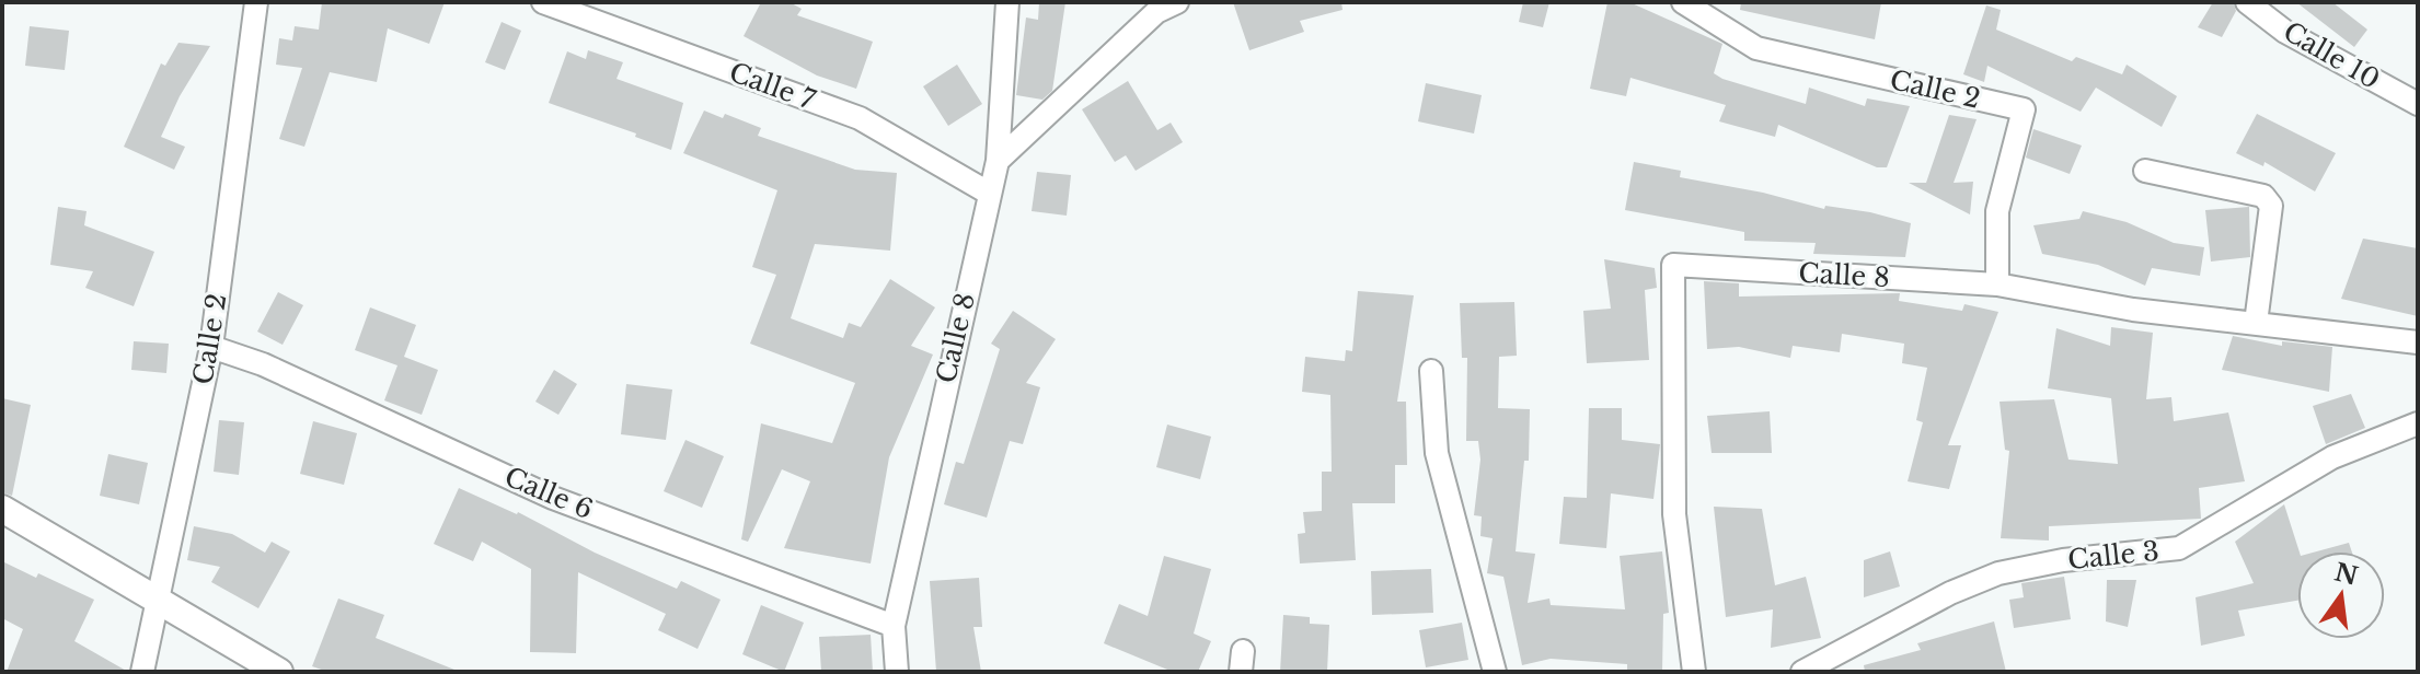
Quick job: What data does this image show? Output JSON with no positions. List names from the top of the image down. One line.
{"streets":{"street":["Calle 10","Calle 7","Calle 2","Calle 8","Calle 6","Calle 3"]},"crossings":[["Calle 7","Calle 8"],["Calle 2","Calle 8"],["Calle 2","Calle 6"],["Calle 8","Calle 6"]],"north":"top"}
